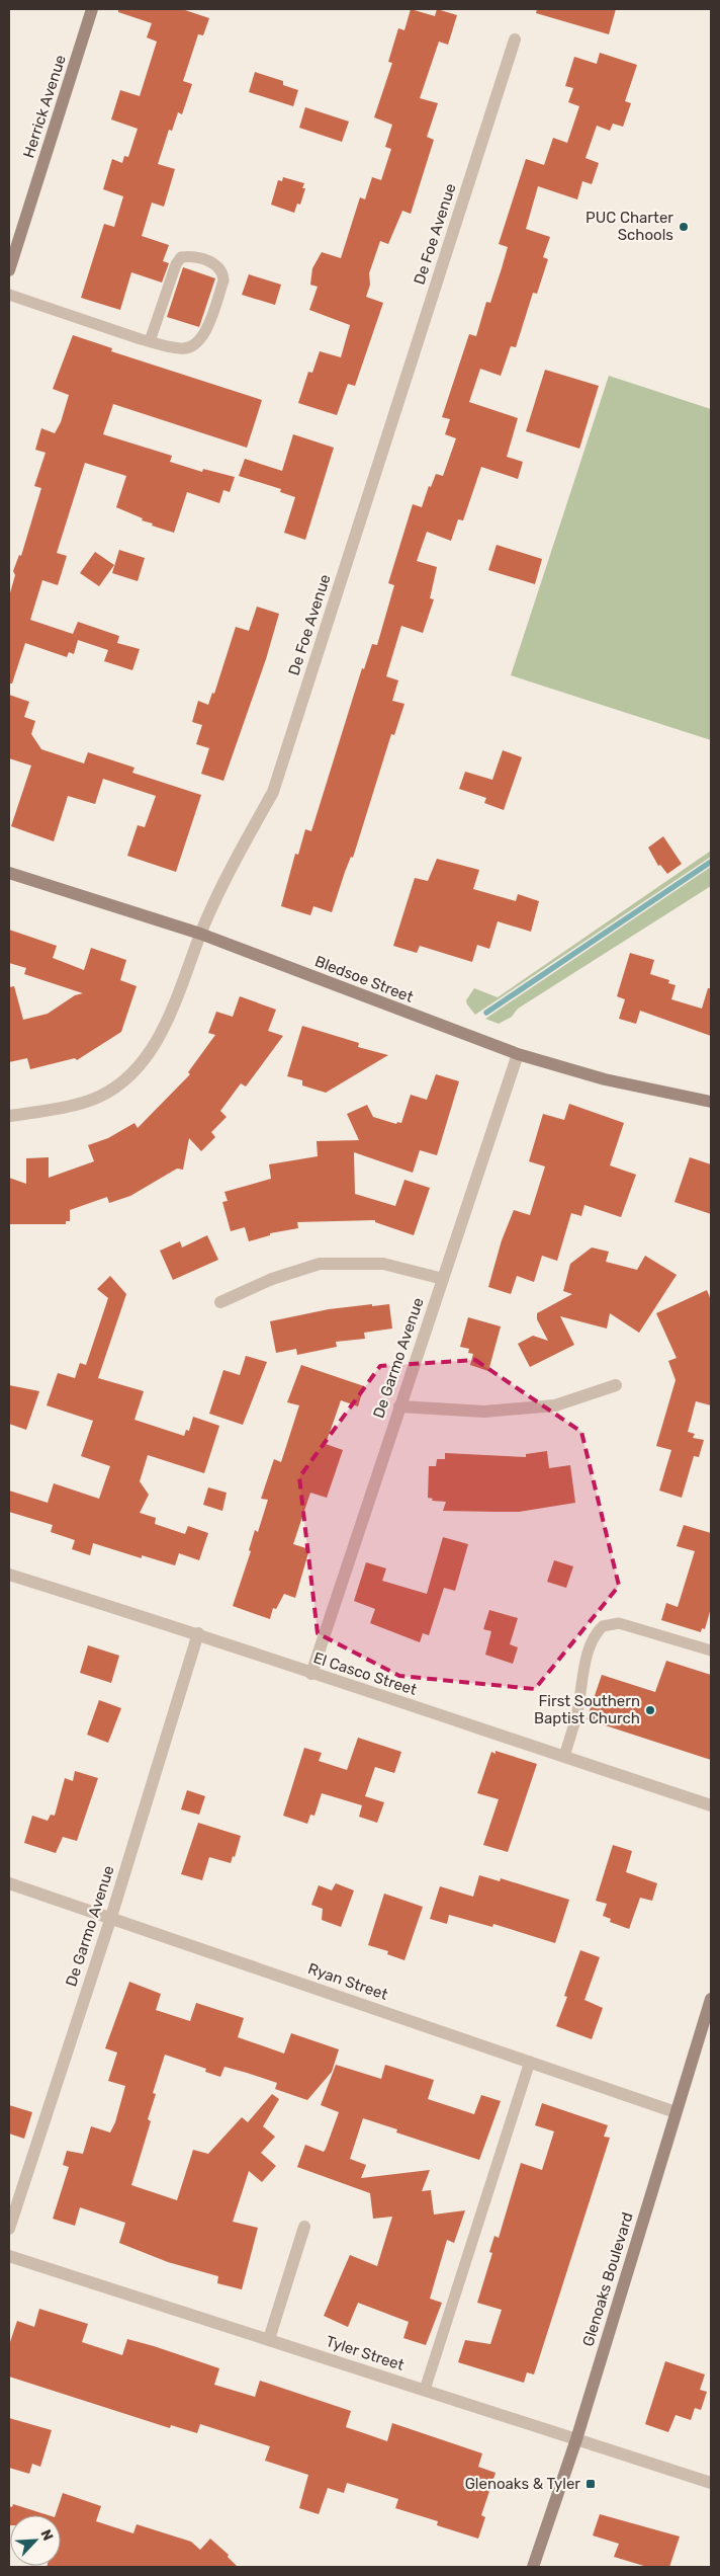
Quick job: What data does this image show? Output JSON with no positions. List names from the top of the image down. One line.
{"streets":{"street":["Herrick Avenue","De Foe Avenue","Bledsoe Street","De Garmo Avenue","El Casco Street","Ryan Street","Glenoaks Boulevard","Tyler Street"]},"crossings":[["De Foe Avenue","Bledsoe Street"],["Bledsoe Street","De Garmo Avenue"],["De Garmo Avenue","El Casco Street"],["De Garmo Avenue","Ryan Street"],["Ryan Street","Glenoaks Boulevard"],["Glenoaks Boulevard","Tyler Street"]],"places":{"other":["PUC Charter Schools","First Southern Baptist Church"],"transit":["Glenoaks & Tyler"]},"north":"top right"}
